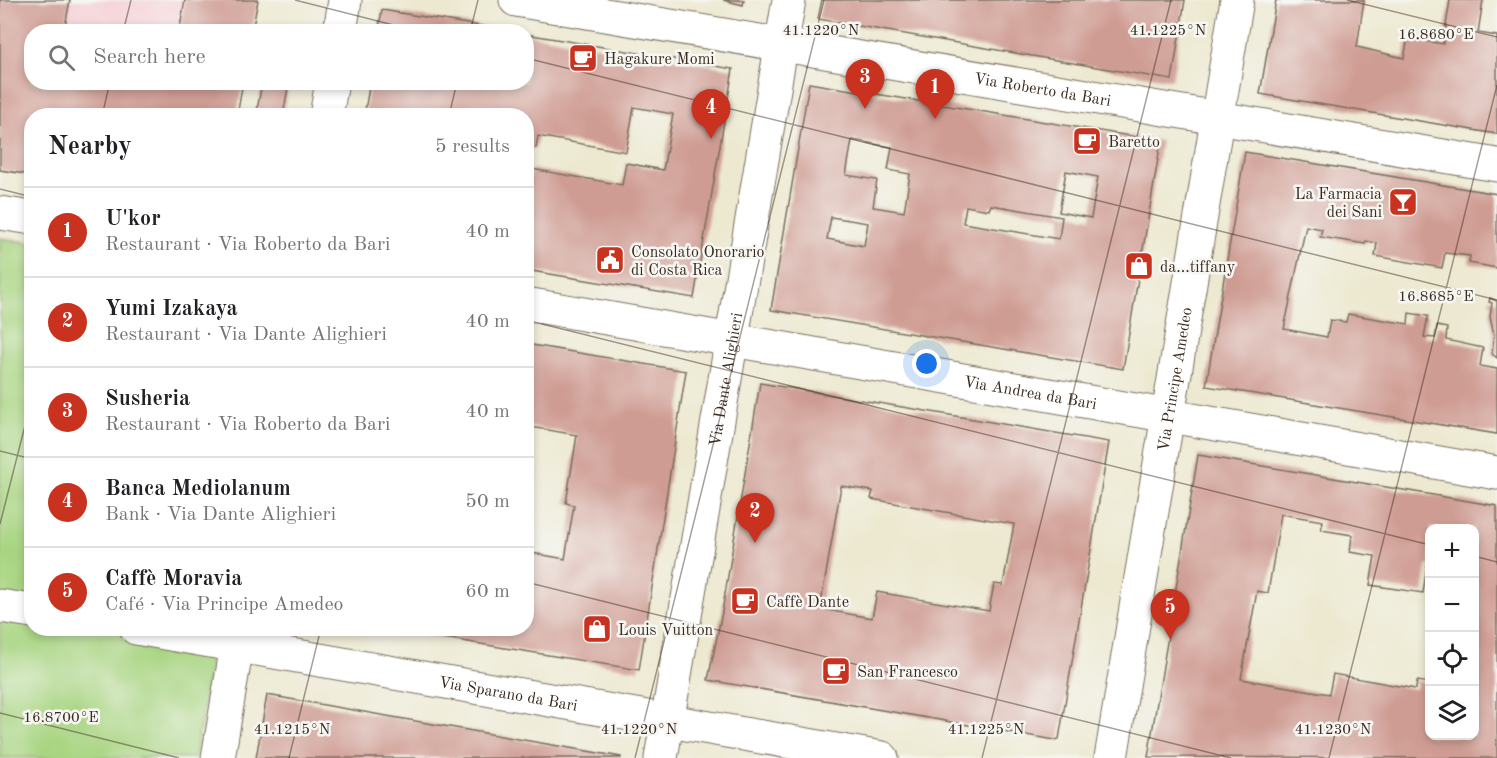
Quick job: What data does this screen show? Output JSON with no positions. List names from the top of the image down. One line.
{"streets":{"street":["Via Roberto da Bari","Via Dante Alighieri","Via Principe Amedeo","Via Andrea da Bari","Via Sparano da Bari"]},"crossings":[["Via Roberto da Bari","Via Dante Alighieri"],["Via Roberto da Bari","Via Principe Amedeo"],["Via Dante Alighieri","Via Andrea da Bari"],["Via Dante Alighieri","Via Sparano da Bari"],["Via Principe Amedeo","Via Andrea da Bari"]],"places":{"cafe":["Hagakure Momi","Baretto","Caffè Dante","San Francesco"],"bar":["La Farmacia dei Sani"],"public building":["Consolato Onorario di Costa Rica"],"shop":["da...tiffany","Louis Vuitton"]},"page":{"search":"Search here","pins":["3","1","4","2","5"],"heading":["Nearby","5 results"],"list":[{"mark":"1","name":"U'kor","note":"Restaurant · Via Roberto da Bari","value":"40 m"},{"mark":"2","name":"Yumi Izakaya","note":"Restaurant · Via Dante Alighieri","value":"40 m"},{"mark":"3","name":"Susheria","note":"Restaurant · Via Roberto da Bari","value":"40 m"},{"mark":"4","name":"Banca Mediolanum","note":"Bank · Via Dante Alighieri","value":"50 m"},{"mark":"5","name":"Caffè Moravia","note":"Café · Via Principe Amedeo","value":"60 m"}],"map_buttons":["+","−"]},"coordinates":["41.1220°N","41.1225°N","16.8680°E","16.8685°E","16.8700°E","41.1215°N","41.1230°N"]}
